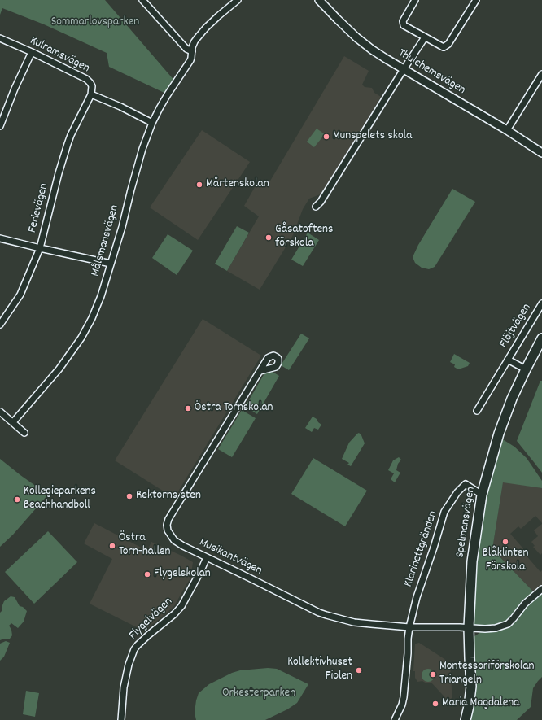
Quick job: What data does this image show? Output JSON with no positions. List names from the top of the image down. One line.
{"streets":{"main road":["Spelmansvägen"],"street":["Kulramsvägen","Thulehemsvägen","Ferievägen","Målsmansvägen","Flöjtvägen","Klarinettgränden","Musikantvägen","Flygelvägen"]},"crossings":[["Kulramsvägen","Ferievägen"],["Flöjtvägen","Spelmansvägen"],["Spelmansvägen","Klarinettgränden"],["Spelmansvägen","Musikantvägen"],["Klarinettgränden","Musikantvägen"],["Musikantvägen","Flygelvägen"]],"parks":["Sommarlovsparken","Orkesterparken"],"places":["Munspelets skola","Mårtenskolan","Gåsatoftens förskola","Östra Tornskolan","Rektorns sten","Kollegieparkens Beachhandboll","Blåklinten Förskola","Östra Torn-hallen","Flygelskolan","Kollektivhuset Fiolen","Montessoriförskolan Triangeln","Maria Magdalena"]}
